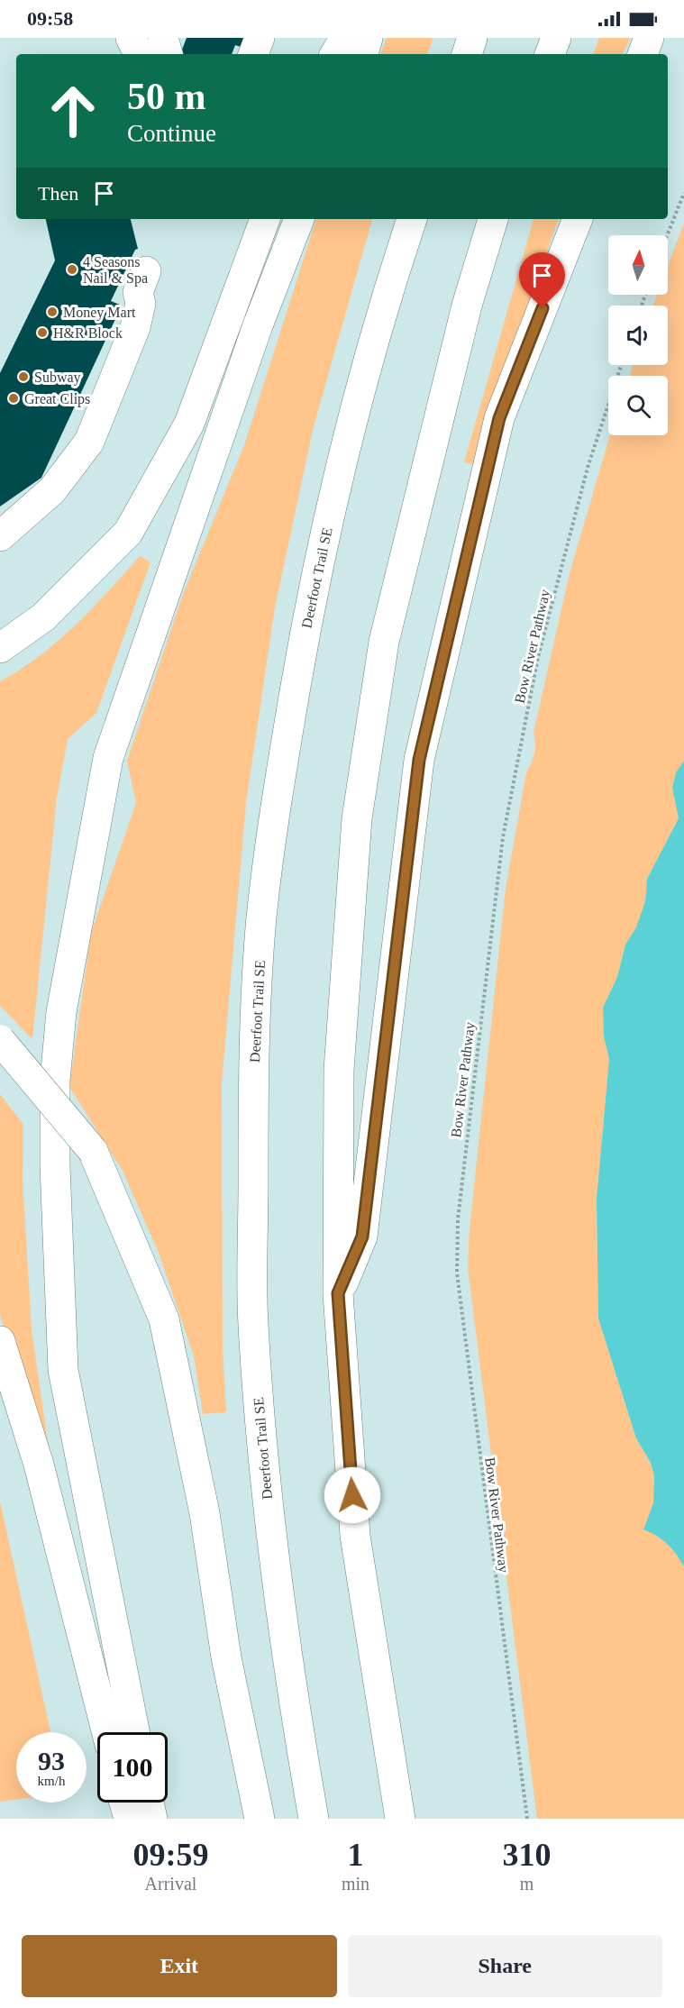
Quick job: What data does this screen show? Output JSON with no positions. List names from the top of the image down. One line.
{"streets":{"main road":["Deerfoot Trail SE"],"path":["Bow River Pathway"]},"places":["4 Seasons Nail & Spa","Money Mart","H&R Block","Subway","Great Clips"],"north":"top","page":{"status":"09:58","turn":["50 m","Continue"],"then":"Then","speed":"93 km/h","limit":"100","eta":["09:59","Arrival","1","min","310","m"],"buttons":["Exit","Share"]}}
